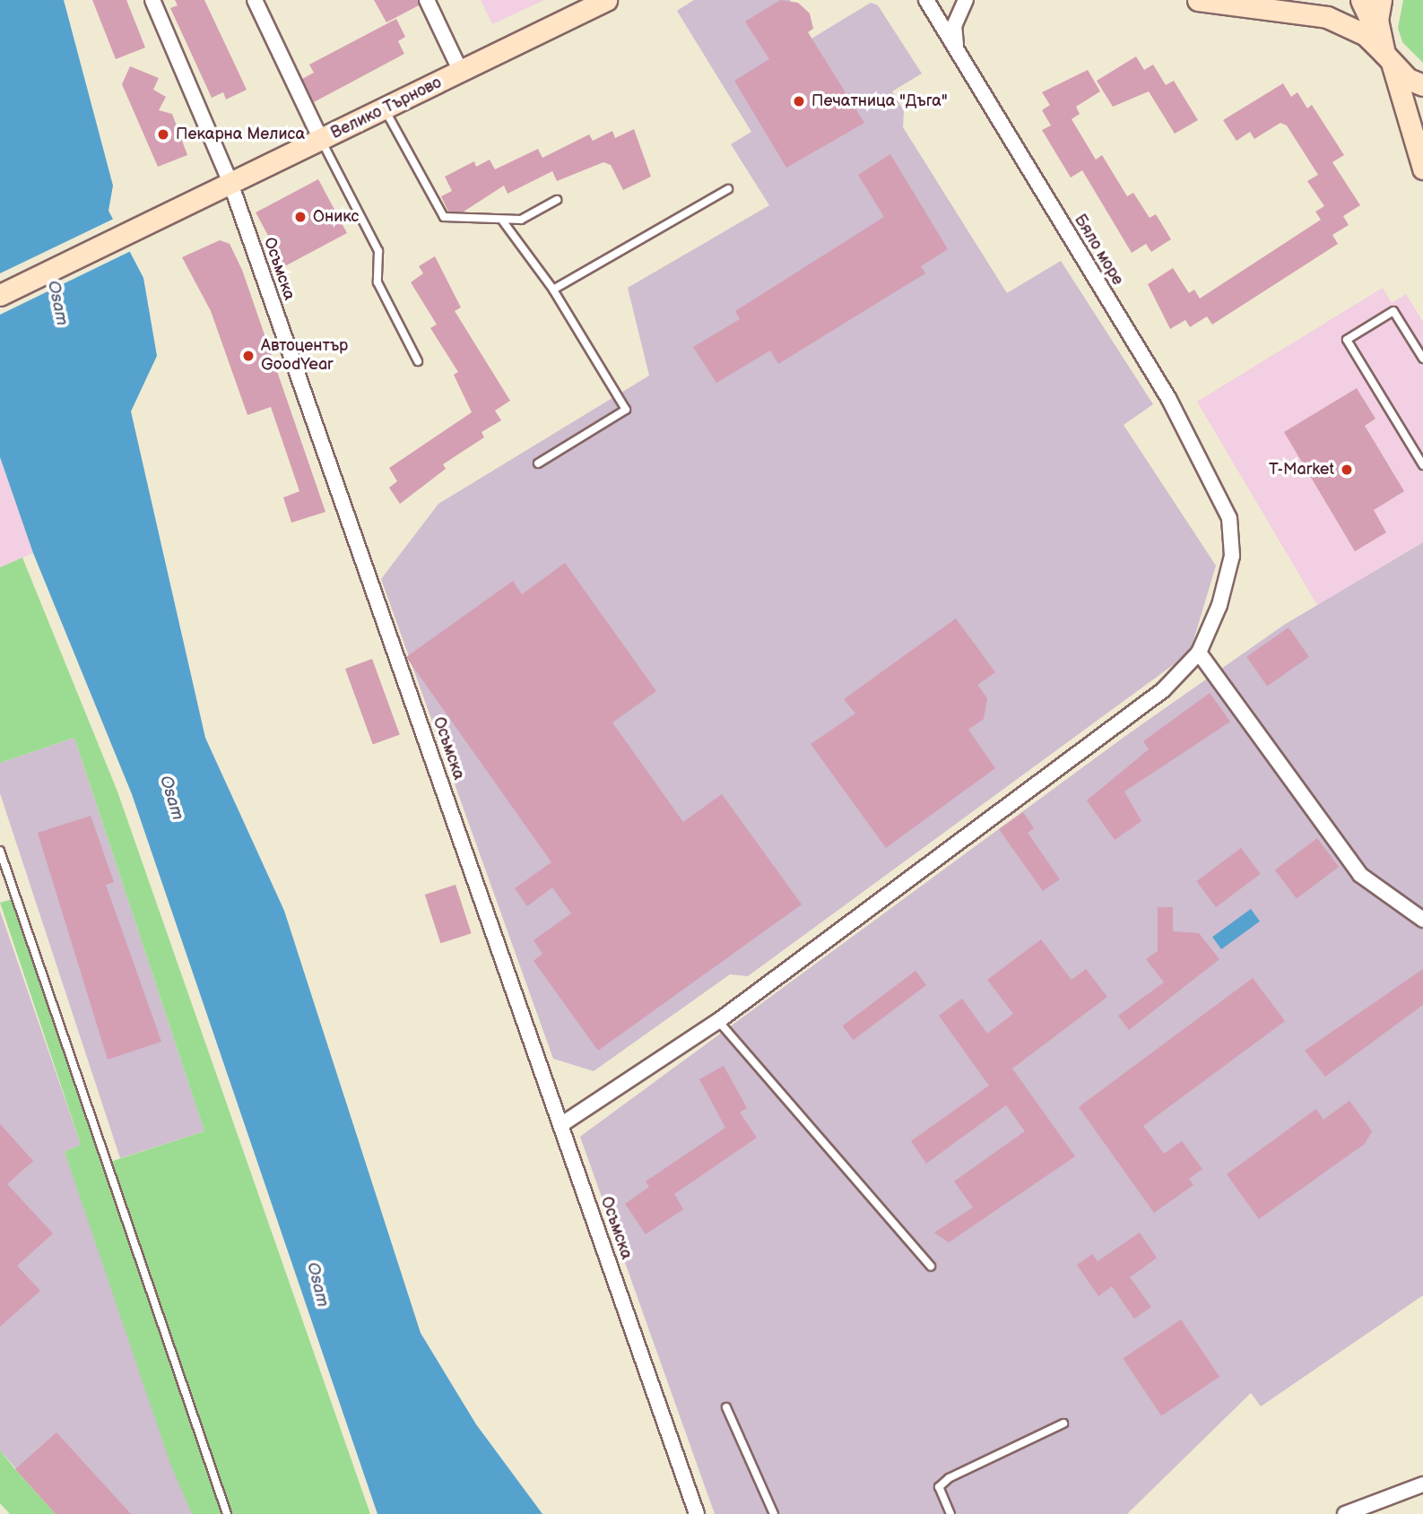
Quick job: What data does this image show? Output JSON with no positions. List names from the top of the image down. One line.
{"streets":{"street":["Велико Търново","Бяло море","Осъмска"]},"crossings":[["Велико Търново","Осъмска"]],"water":["Osam"],"places":["Печатница \"Дъга\"","Пекарна Мелиса","Оникс","Автоцентър GoodYear","T-Market"]}
